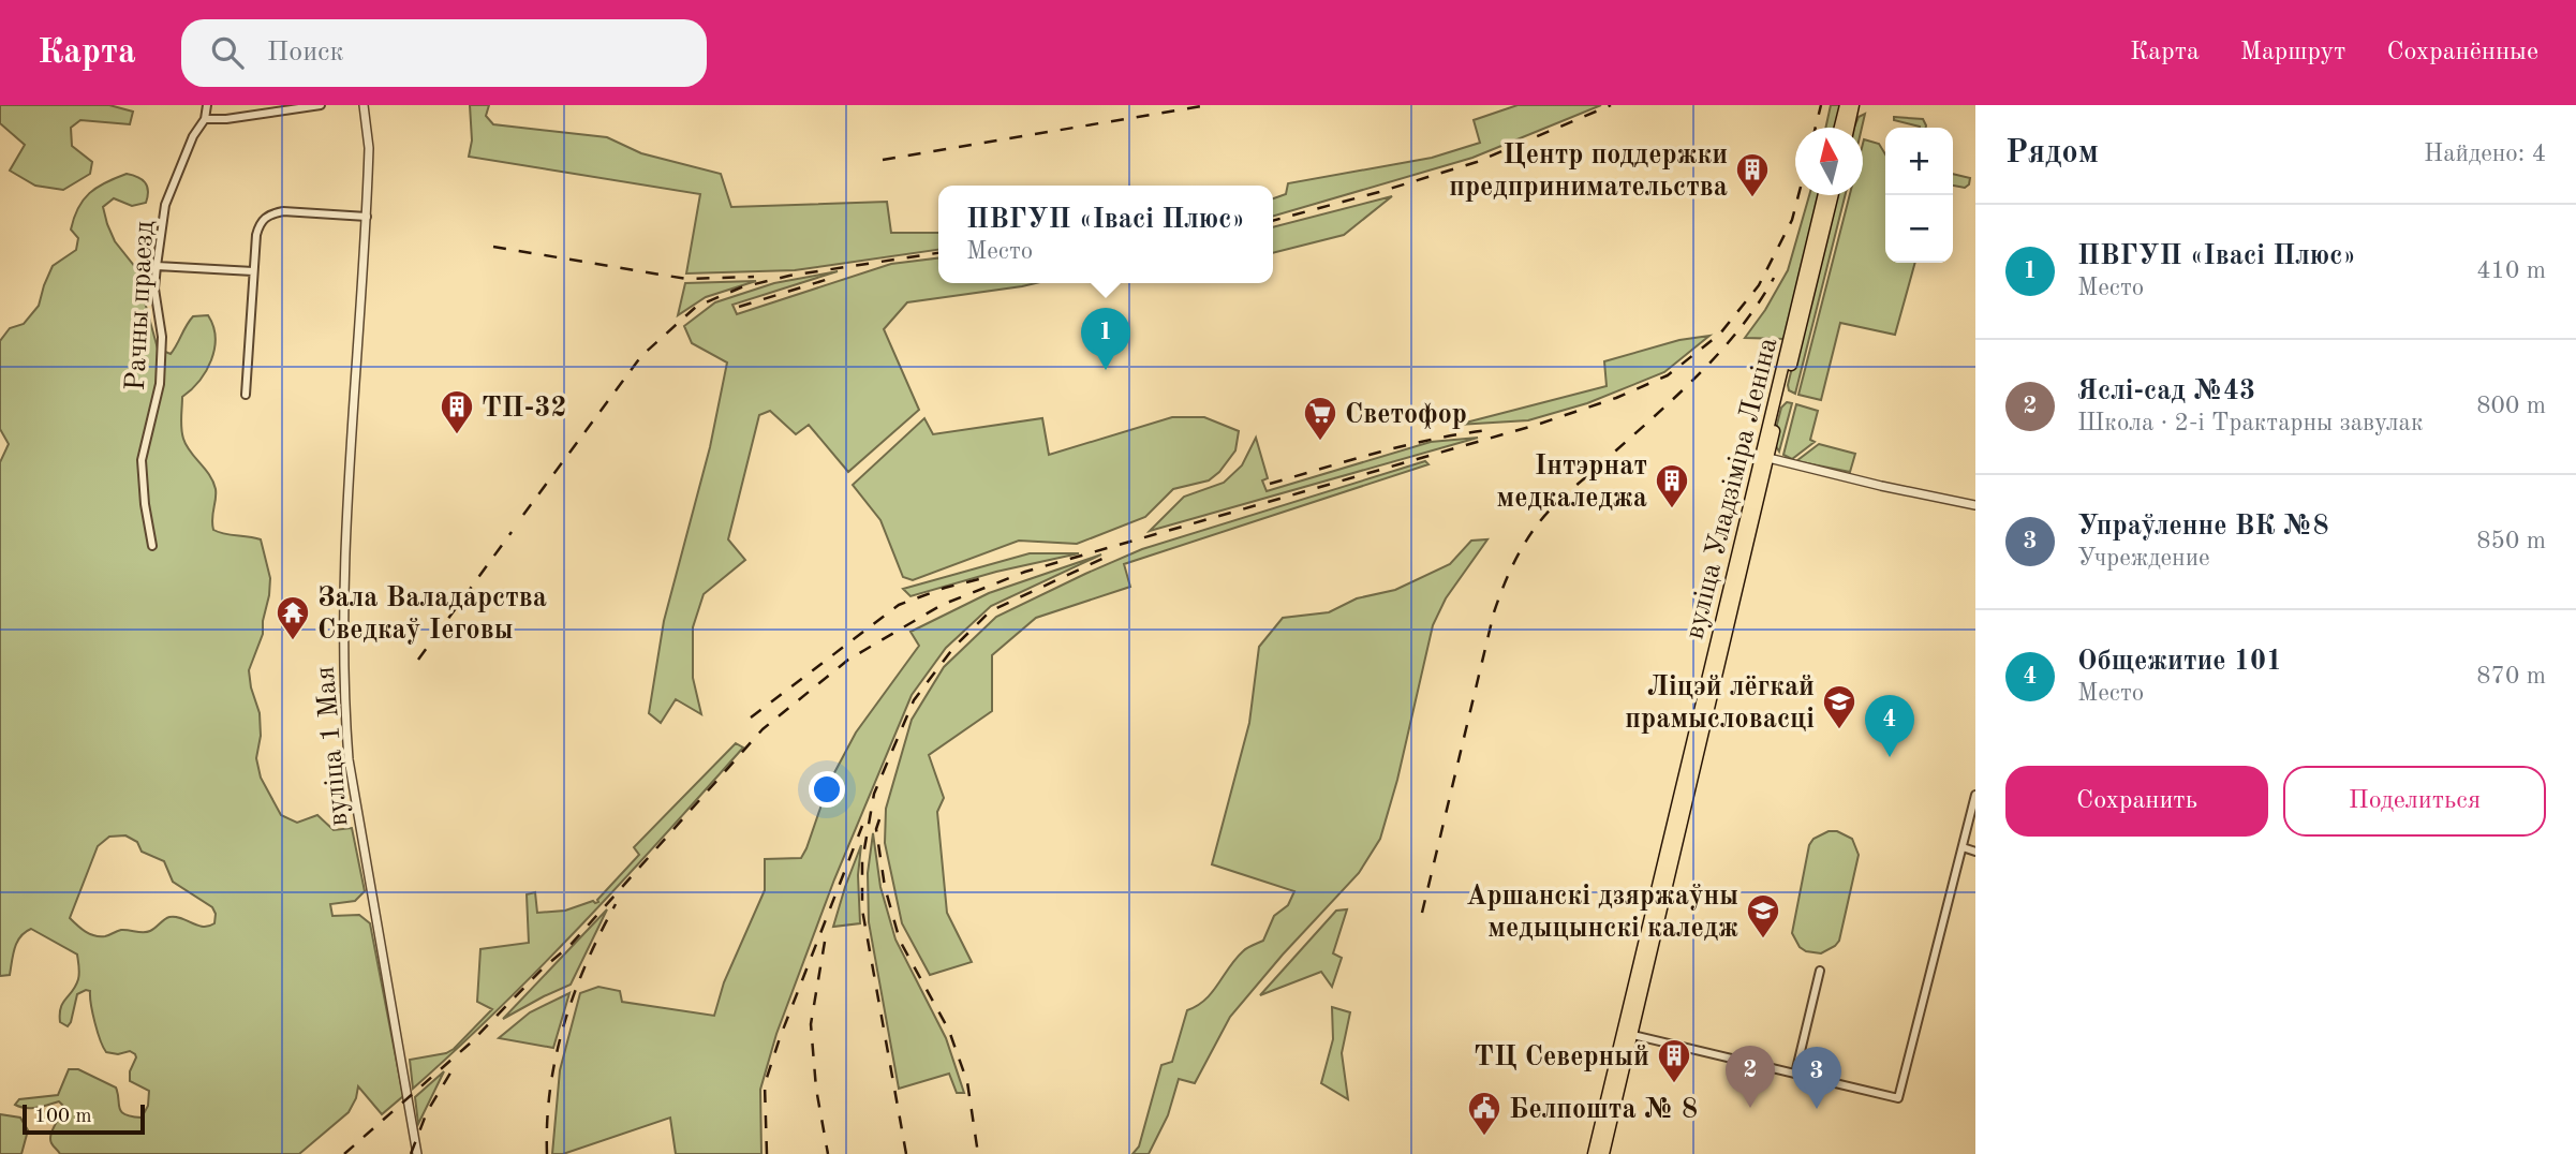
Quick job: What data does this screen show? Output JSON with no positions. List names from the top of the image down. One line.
{"streets":{"main road":["вуліца Уладзіміра Леніна"],"street":["Рачны праезд","вуліца 1 Мая"]},"places":{"building":["Центр поддержки предпринимательства","ТП-32","Інтэрнат медкаледжа","ТЦ Северный"],"supermarket":["Светофор"],"temple":["Зала Валадарства Сведкаў Іеговы"],"school or university":["Ліцэй лёгкай прамысловасці","Аршанскі дзяржаўны медыцынскі каледж"],"public building":["Белпошта № 8"]},"scale_bar":"100 m","north":"top","page":{"header":"Карта","search":"Поиск","nav":["Карта","Маршрут","Сохранённые"],"heading":["Рядом","Найдено: 4"],"map_buttons":["+","−"],"popup":["ПВГУП «Івасі Плюс»","Место"],"list":[{"mark":"1","name":"ПВГУП «Івасі Плюс»","note":"Место","value":"410 m"},{"mark":"2","name":"Яслі-сад №43","note":"Школа · 2-і Трактарны завулак","value":"800 m"},{"mark":"3","name":"Упраўленне ВК №8","note":"Учреждение","value":"850 m"},{"mark":"4","name":"Общежитие 101","note":"Место","value":"870 m"}],"pins":["1","4","2","3"],"buttons":["Сохранить","Поделиться"],"scale":"100 m"}}
